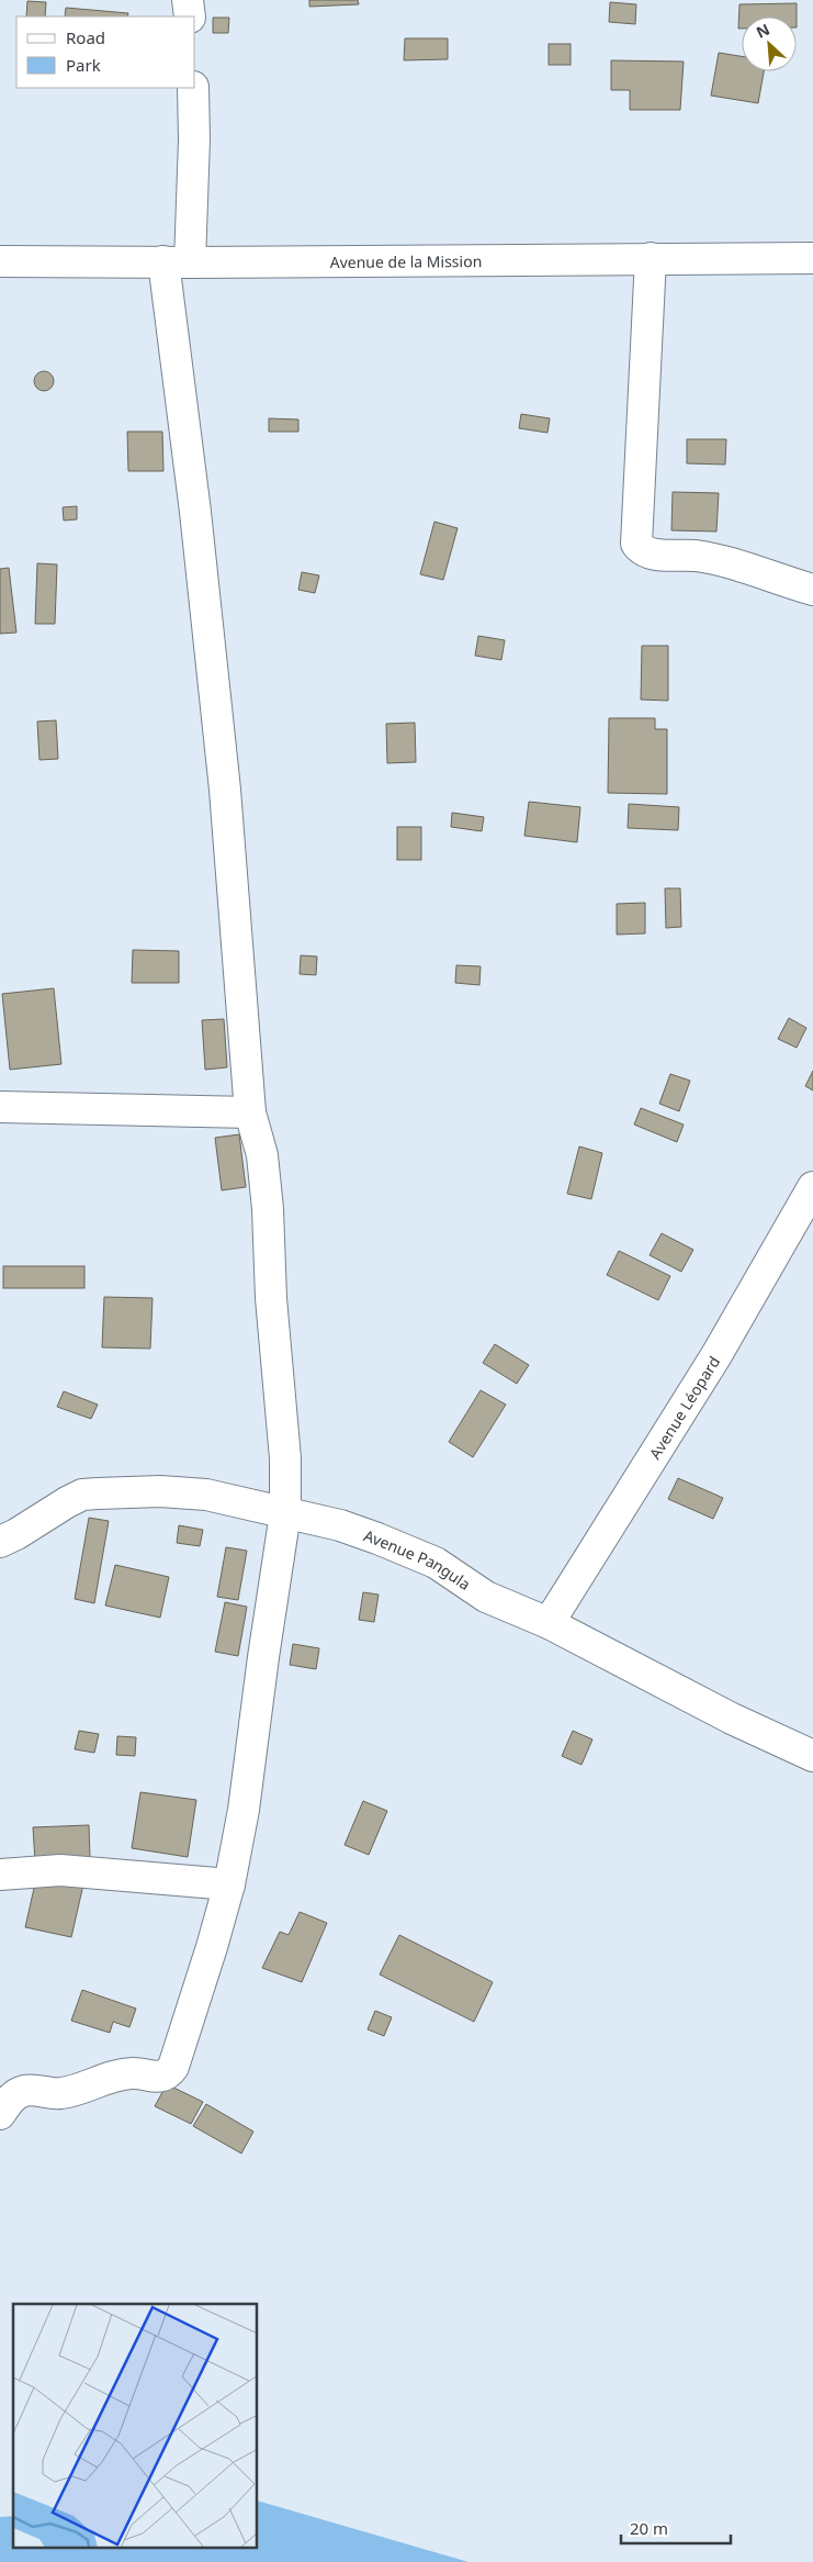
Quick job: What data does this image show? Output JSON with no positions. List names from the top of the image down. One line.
{"streets":{"street":["Avenue de la Mission","Avenue Léopard","Avenue Pangula"]},"crossings":[["Avenue Léopard","Avenue Pangula"]],"legend":["Road","Park"],"scale_bar":"20 m","north":"top left"}
